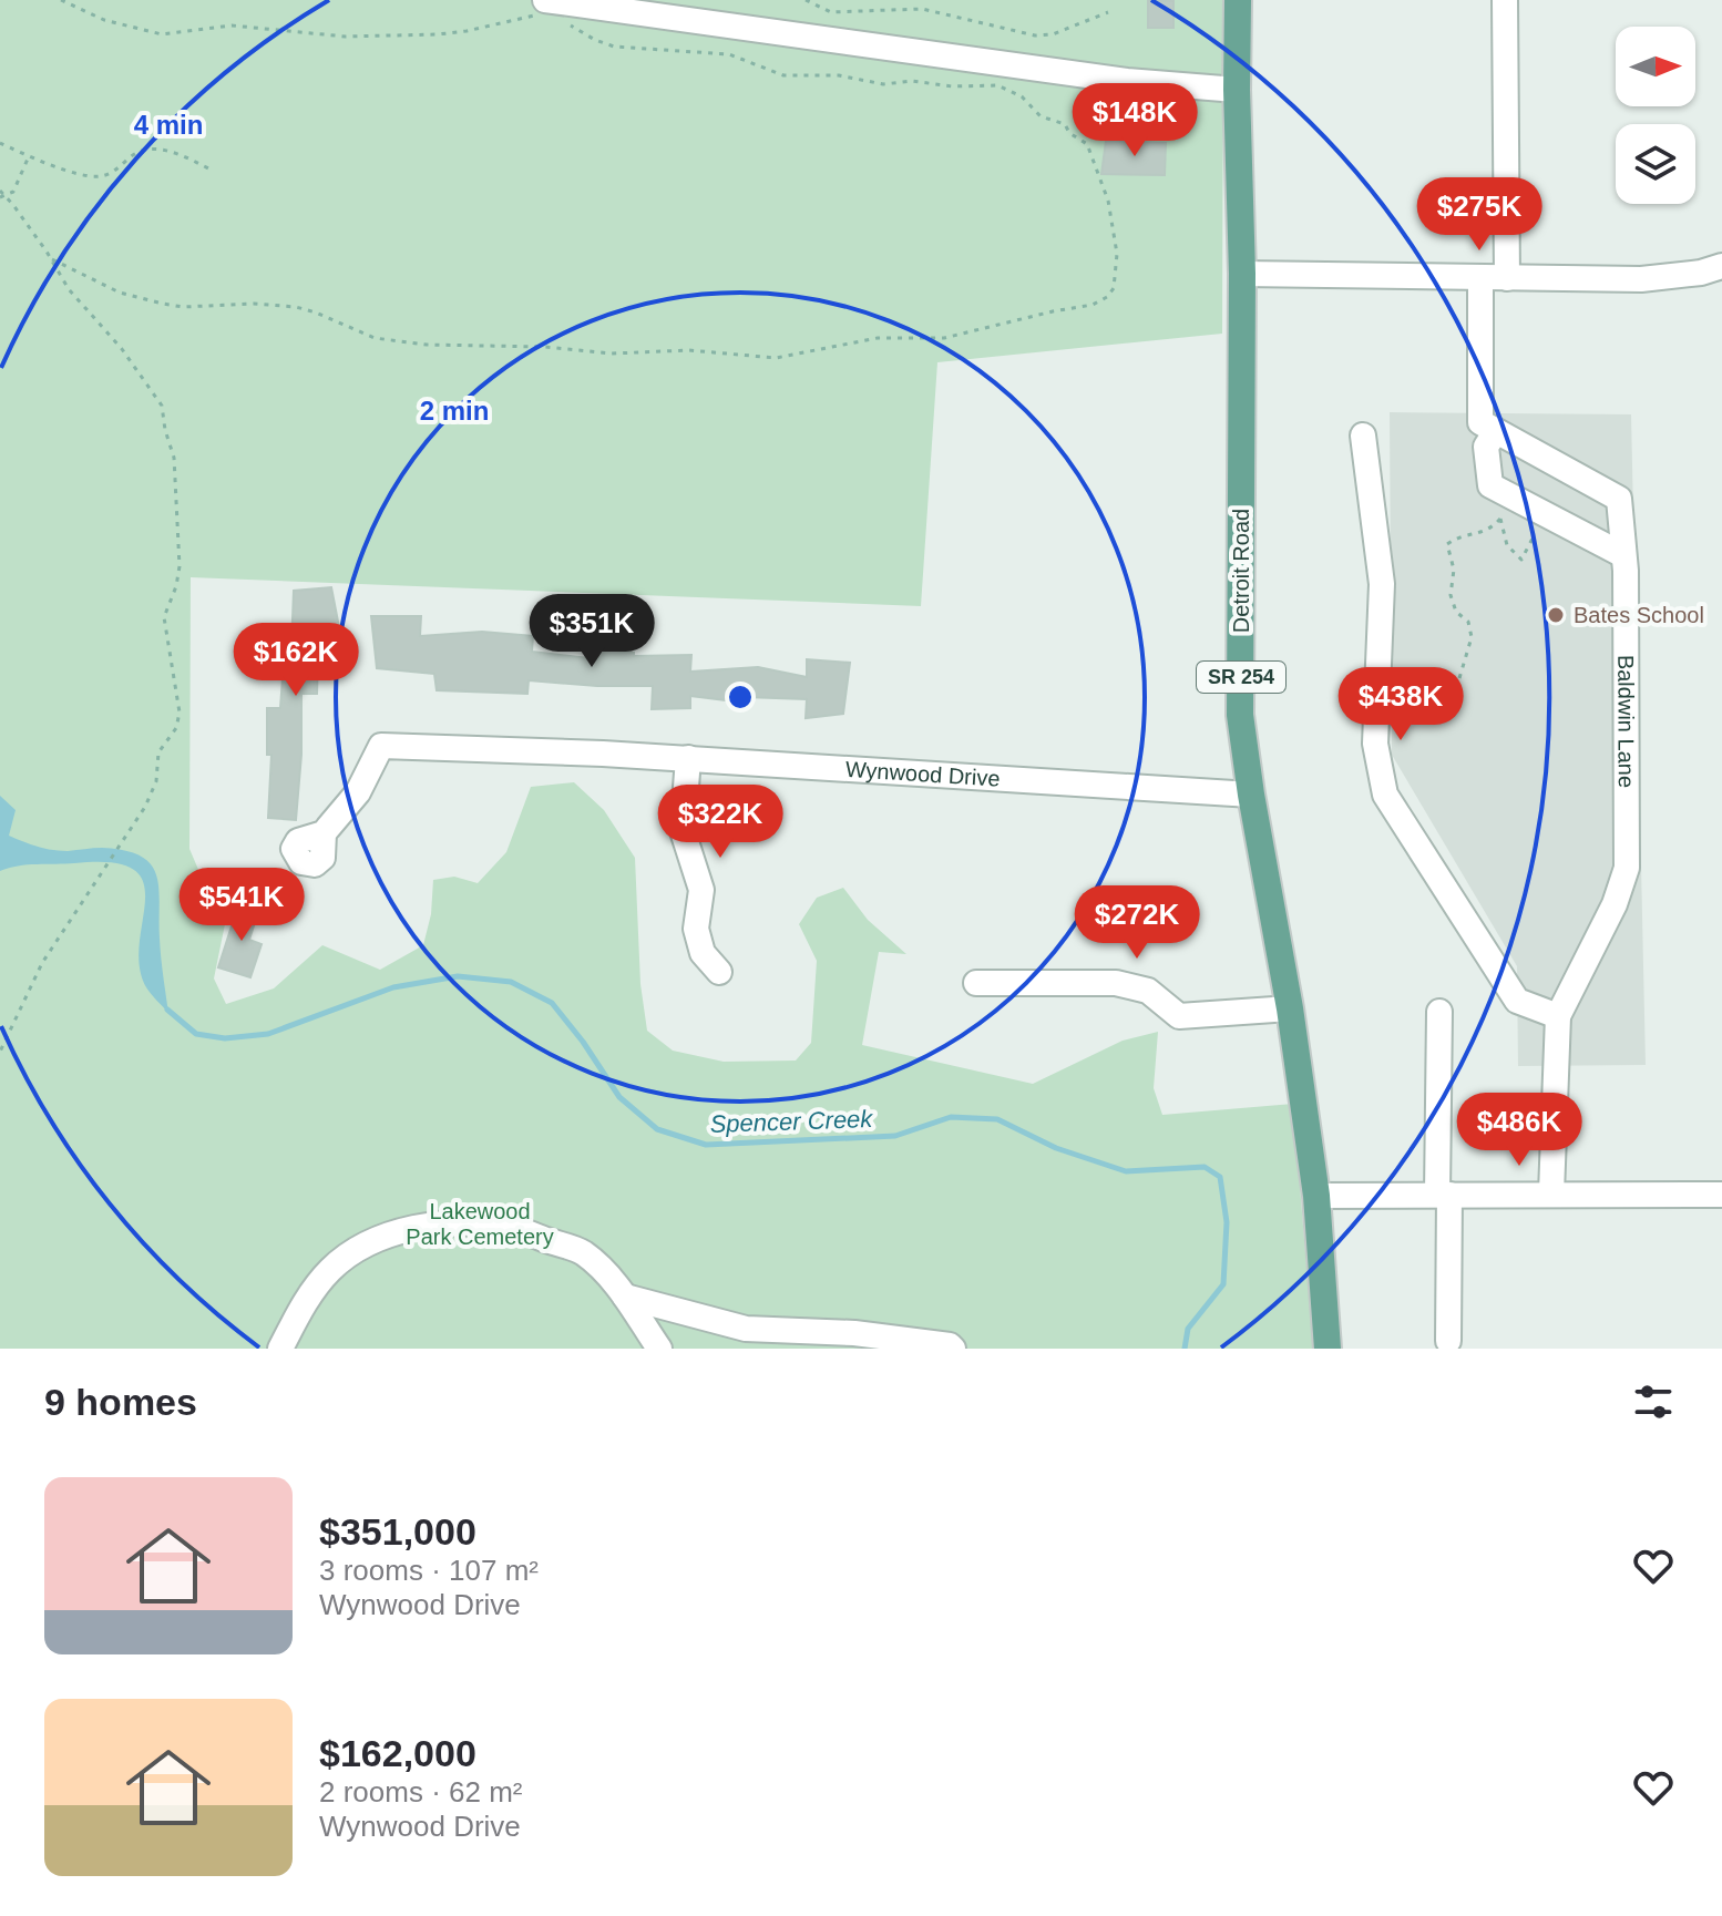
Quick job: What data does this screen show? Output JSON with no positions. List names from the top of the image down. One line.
{"streets":{"main road":["Detroit Road","SR 254"],"street":["Baldwin Lane","Wynwood Drive"]},"crossings":[["Detroit Road","Wynwood Drive"]],"water":["Spencer Creek"],"parks":["Lakewood Park Cemetery"],"places":["Bates School"],"north":"right","page":{"price":["$148K","$275K","$351K","$162K","$438K","$322K","$541K","$272K","$486K"],"heading":"9 homes","list":[{"name":"$351,000","note":"3 rooms · 107 m² · Wynwood Drive"},{"name":"$162,000","note":"2 rooms · 62 m² · Wynwood Drive"}]},"rings":["4 min","2 min"]}
